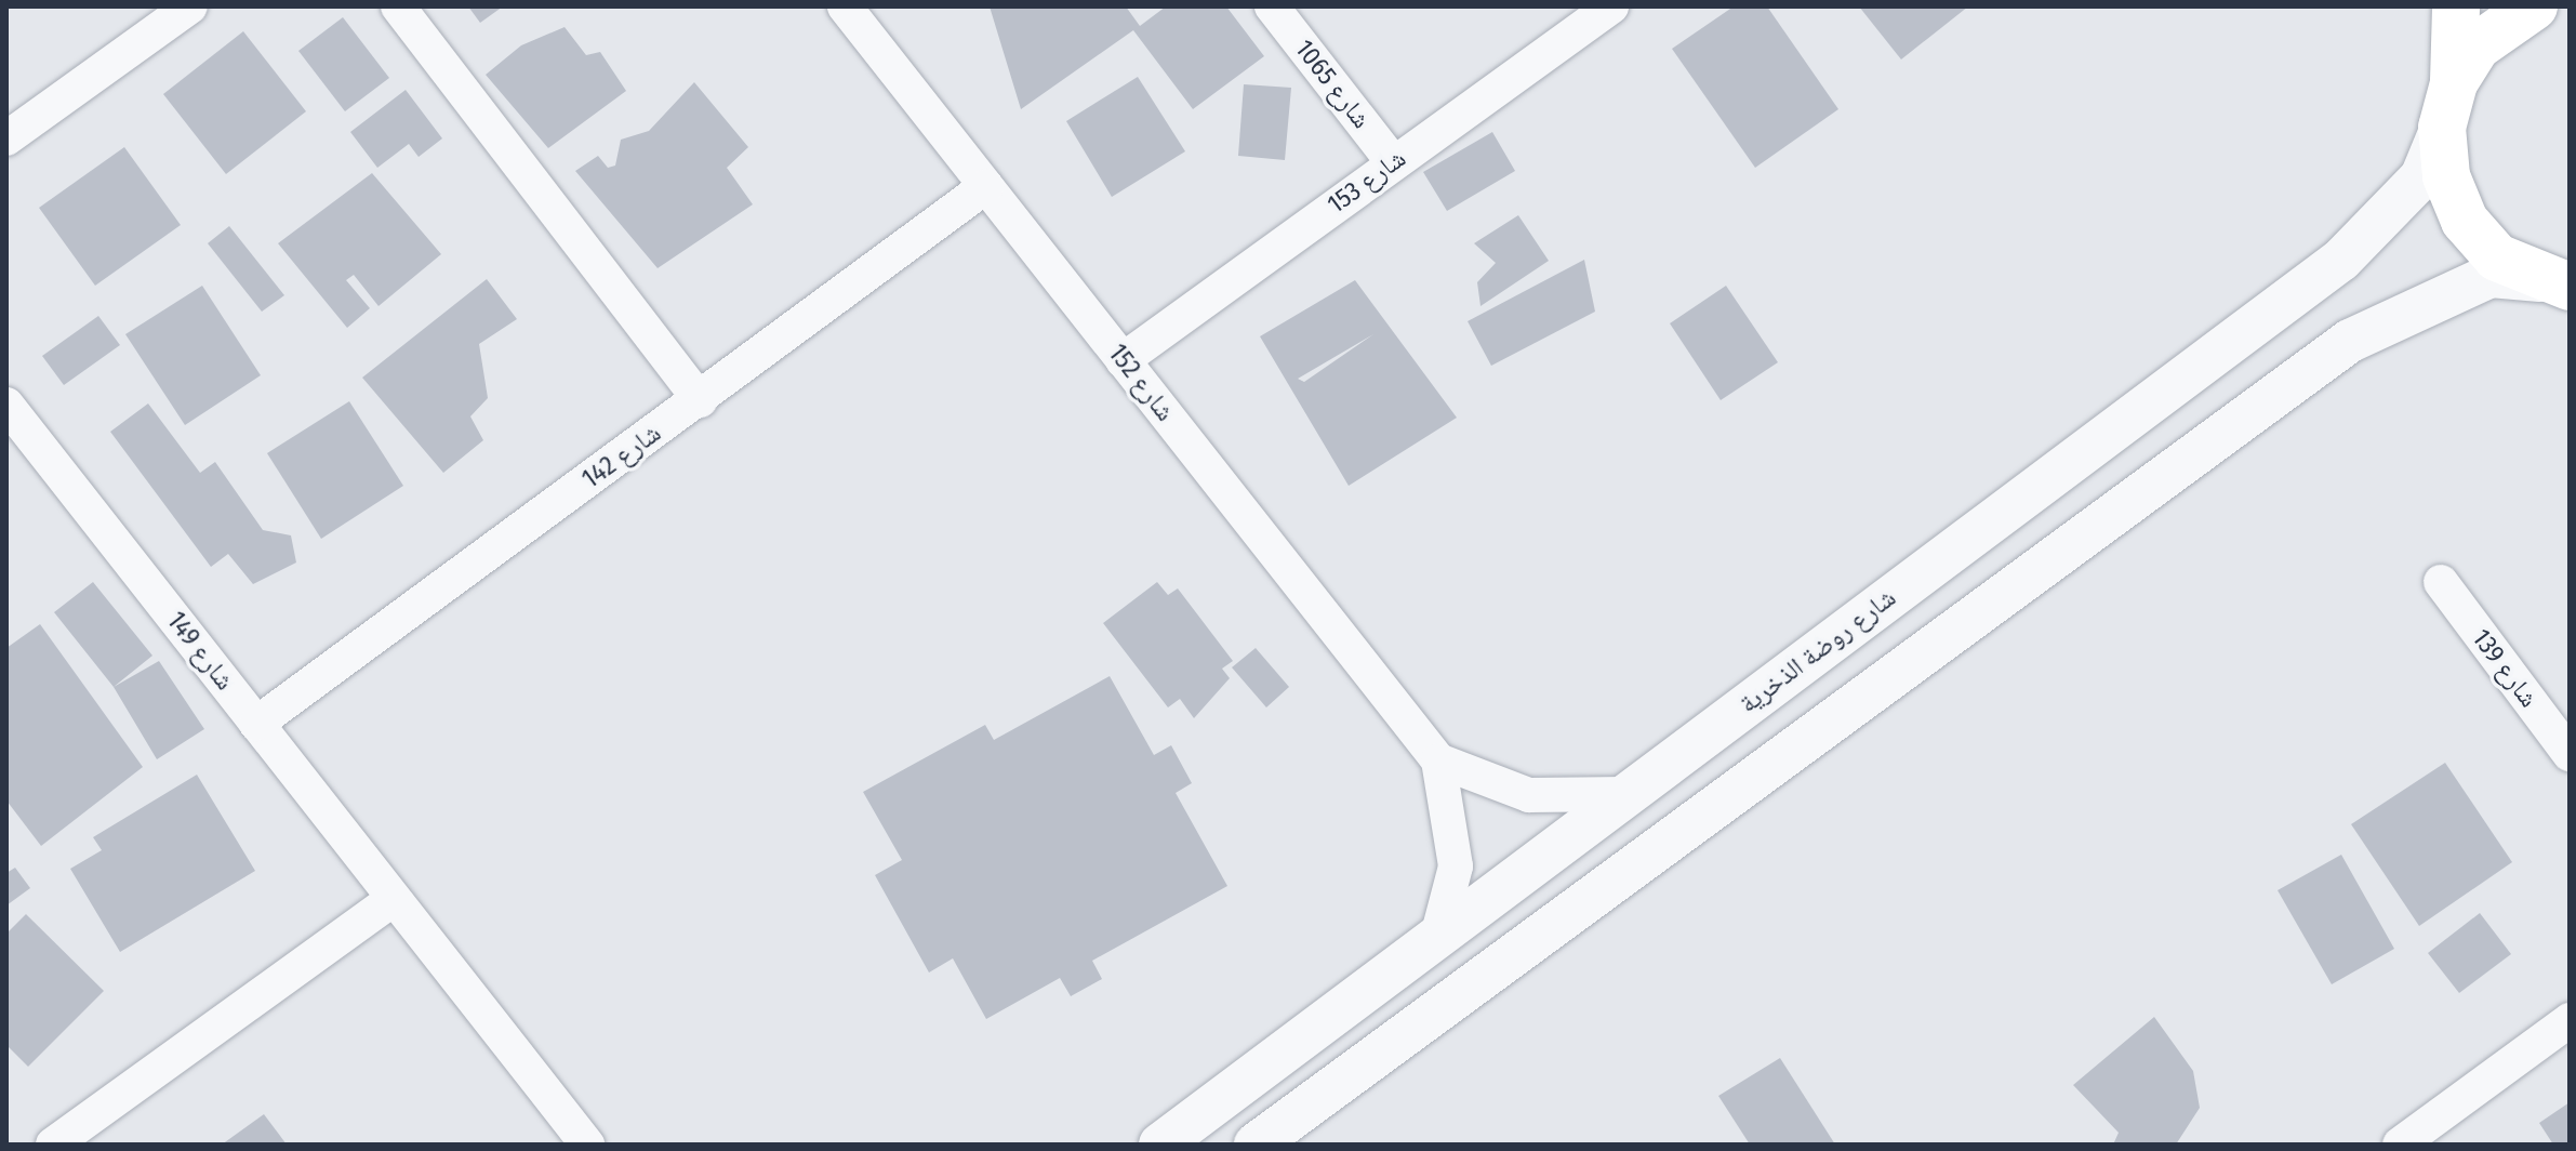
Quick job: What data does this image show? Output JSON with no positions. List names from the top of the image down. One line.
{"streets":{"street":["شارع 1065","شارع 153","شارع 152","شارع 142","شارع 149","شارع روضة الذخرية","شارع 139"]},"crossings":[["شارع 1065","شارع 153"],["شارع 153","شارع 152"],["شارع 152","شارع 142"],["شارع 152","شارع روضة الذخرية"],["شارع 142","شارع 149"]]}
